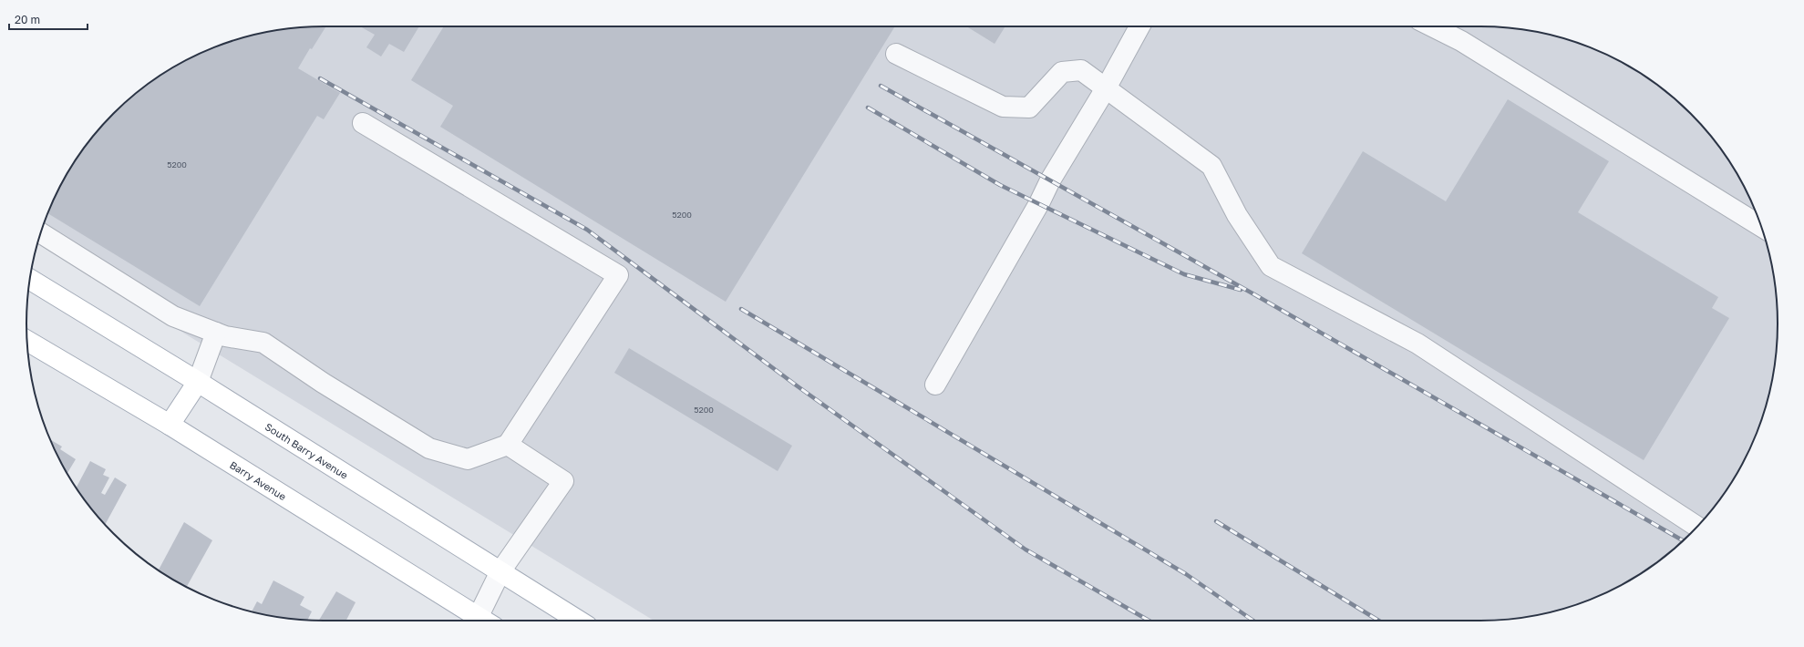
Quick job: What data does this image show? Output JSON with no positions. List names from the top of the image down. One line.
{"streets":{"main road":["South Barry Avenue","Barry Avenue"]},"house_numbers":["5200","5200","5200"],"scale_bar":"20 m"}
